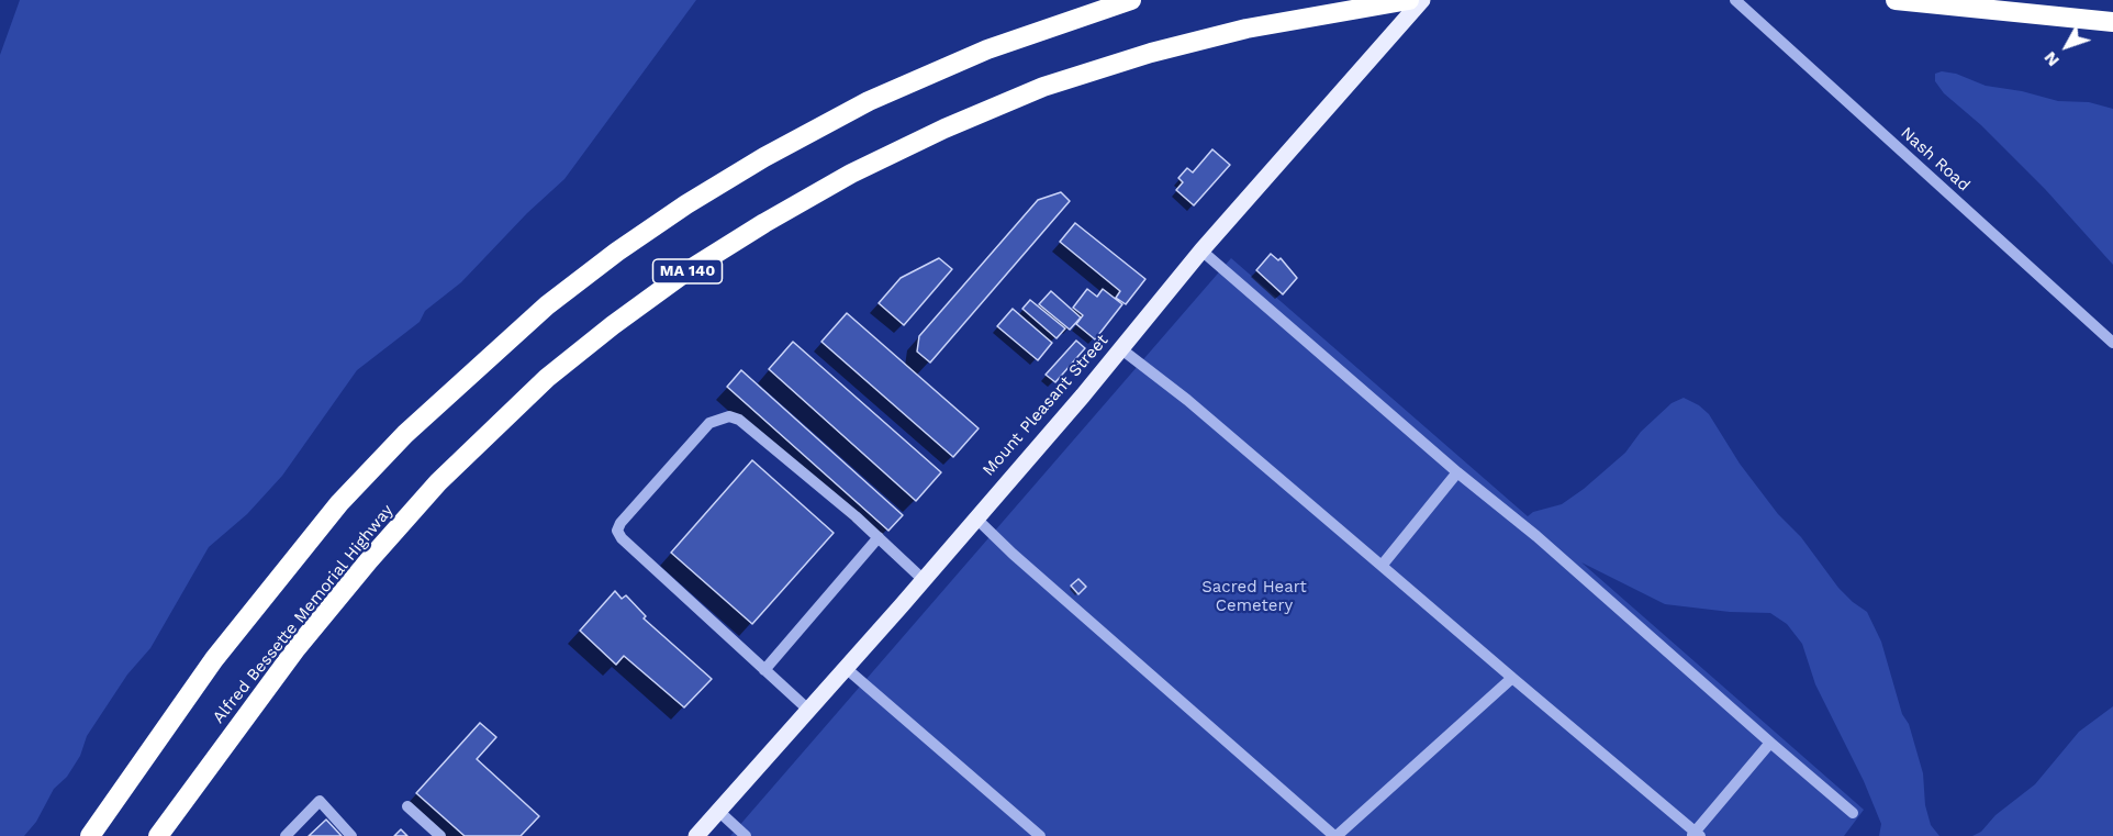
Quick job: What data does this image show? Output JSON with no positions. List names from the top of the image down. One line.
{"streets":{"highway":["MA 140","Alfred Bessette Memorial Highway"],"main road":["Mount Pleasant Street"],"street":["Nash Road"]},"parks":["Sacred Heart Cemetery"],"north":"bottom left"}
